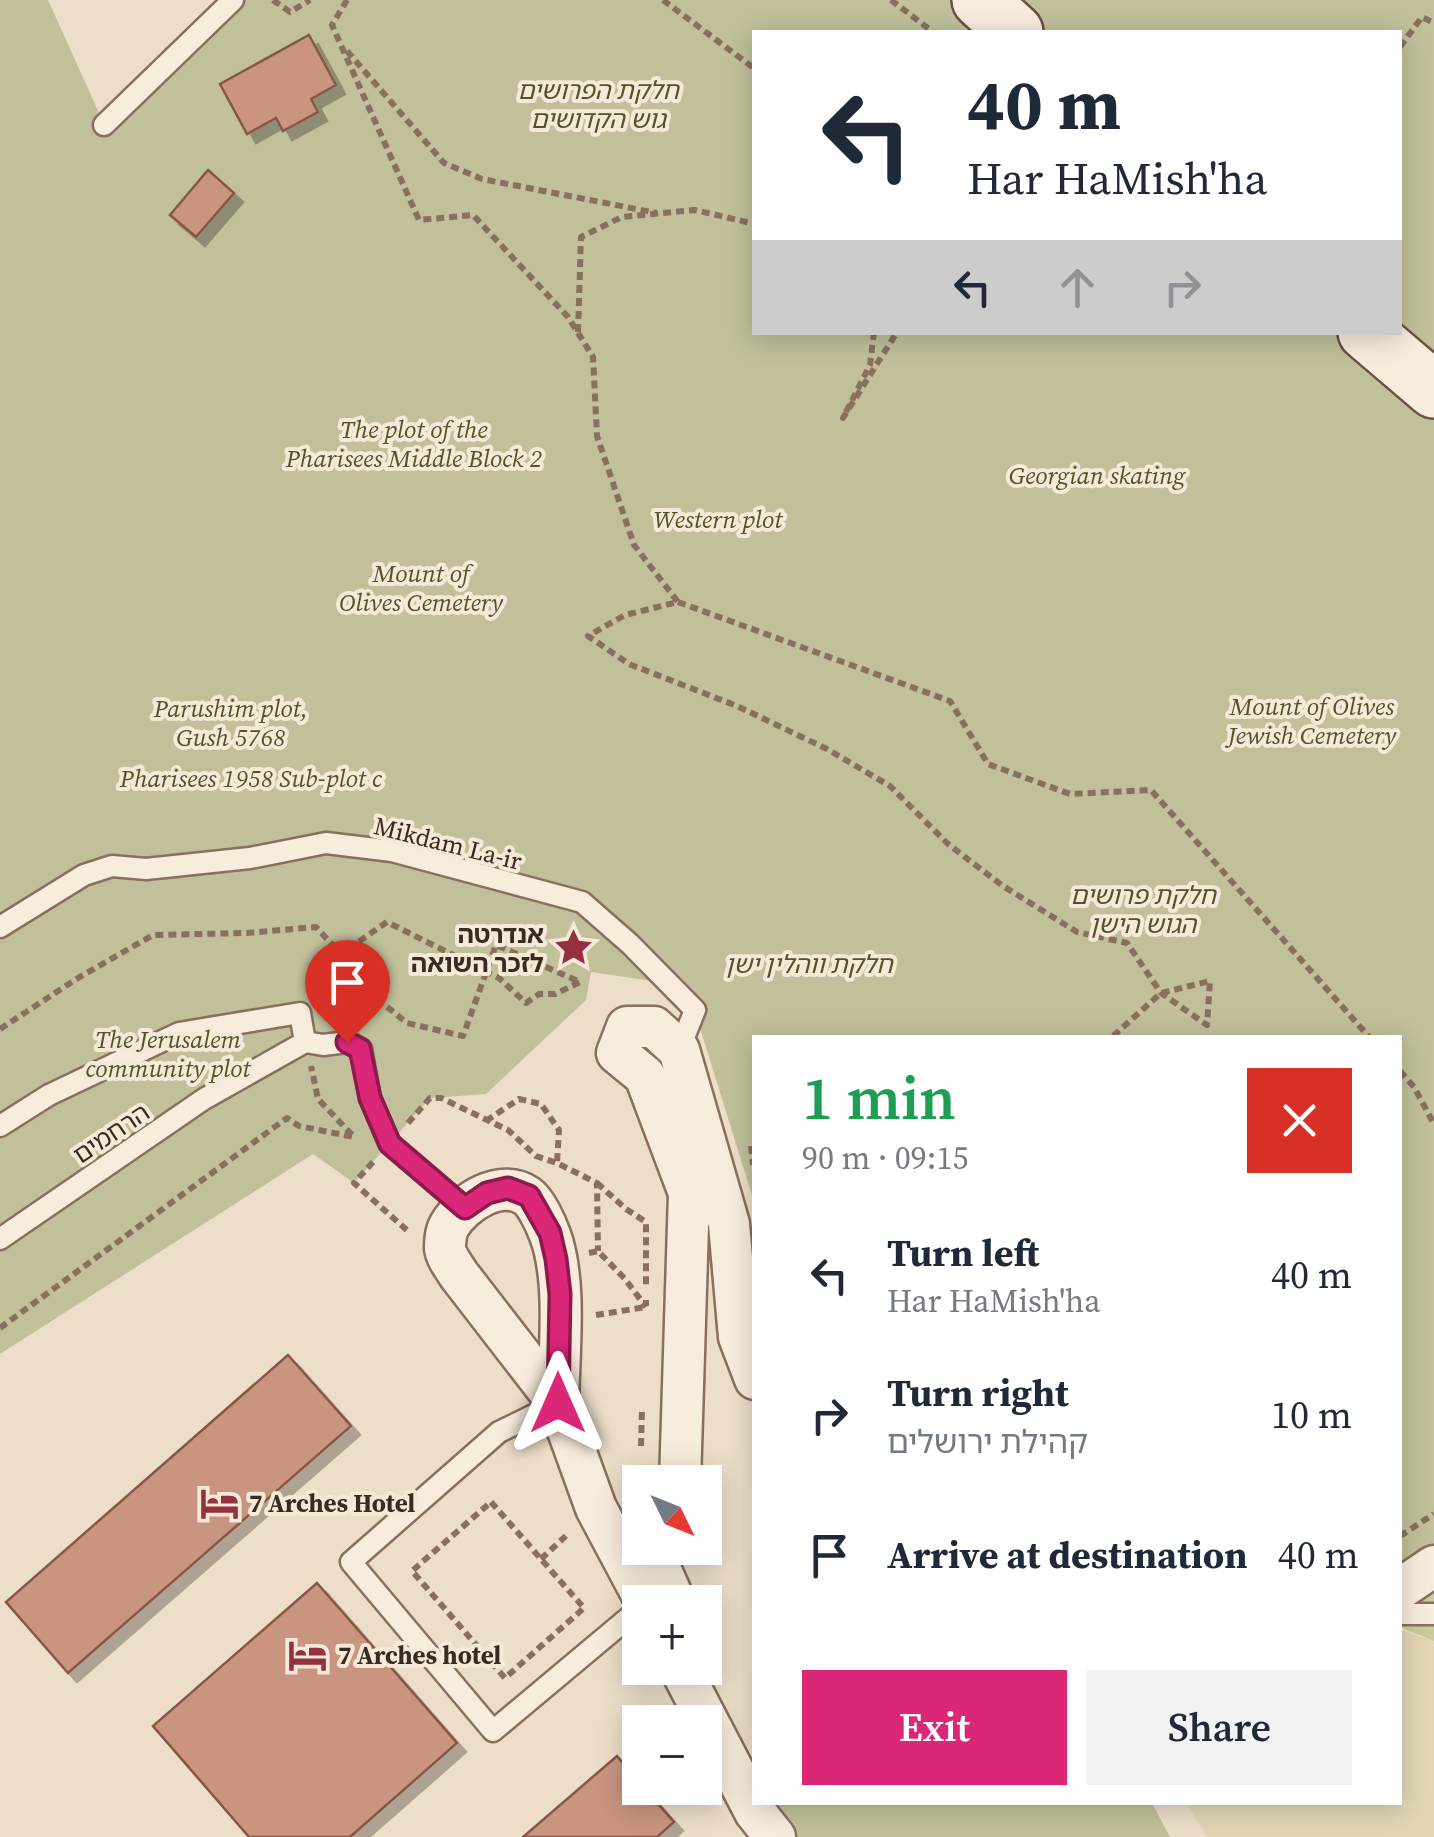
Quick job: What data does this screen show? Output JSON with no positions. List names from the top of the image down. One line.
{"streets":{"lane":["Mikdam La-ir","הרחמים"]},"parks":["חלקת הפרושים גוש הקדושים","The plot of the Pharisees Middle Block 2","Georgian skating","Western plot","Mount of Olives Cemetery","Mount of Olives Jewish Cemetery","Parushim plot, Gush 5768","Pharisees 1958 Sub-plot c","חלקת פרושים הגוש הישן","חלקת ווהלין ישן","The Jerusalem community plot"],"places":{"place":["אנדרטה לזכר השואה"],"hotel":["7 Arches Hotel","7 Arches hotel"]},"north":"bottom right","page":{"turn":["40 m","Har HaMish'ha"],"heading":["1 min","90 m · 09:15"],"list":[{"name":"Turn left","note":"Har HaMish'ha","value":"40 m"},{"name":"Turn right","note":"קהילת ירושלים","value":"10 m"},{"name":"Arrive at destination","value":"40 m"}],"map_buttons":["+","−"],"buttons":["Exit","Share"]}}
